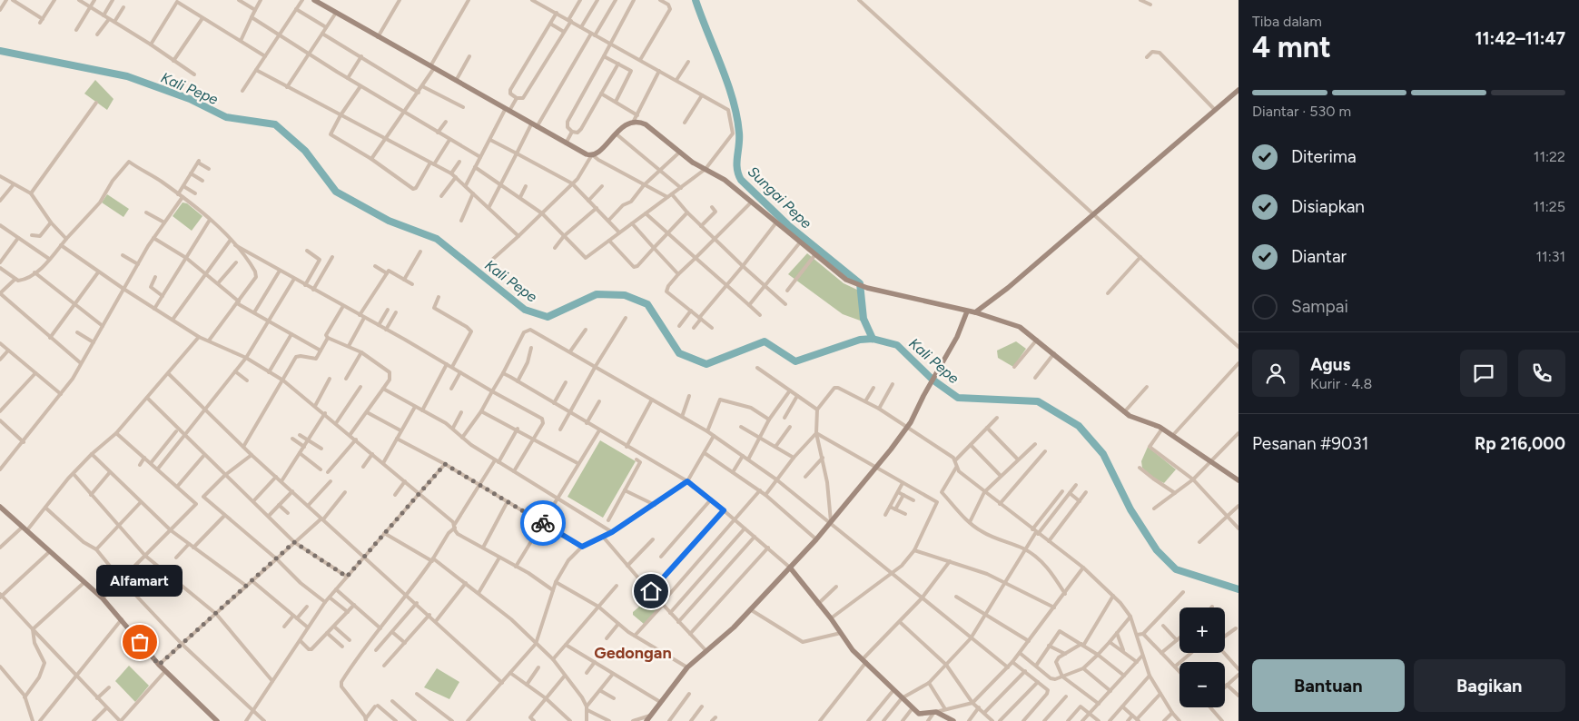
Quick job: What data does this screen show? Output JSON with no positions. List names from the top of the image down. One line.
{"districts":["Gedongan"],"water":["Kali Pepe","Sungai Pepe"],"places":["Alfamart"],"page":{"heading":["4 mnt","Tiba dalam","11:42–11:47"],"panel":["Agus","Kurir · 4.8","Pesanan #9031","Rp 216,000"],"bar":"Diantar · 530 m","list":[["Diterima","11:22"],["Disiapkan","11:25"],["Diantar","11:31"],"Sampai"],"bubble":"Alfamart","map_buttons":["+","−"],"buttons":["Bantuan","Bagikan"]}}
